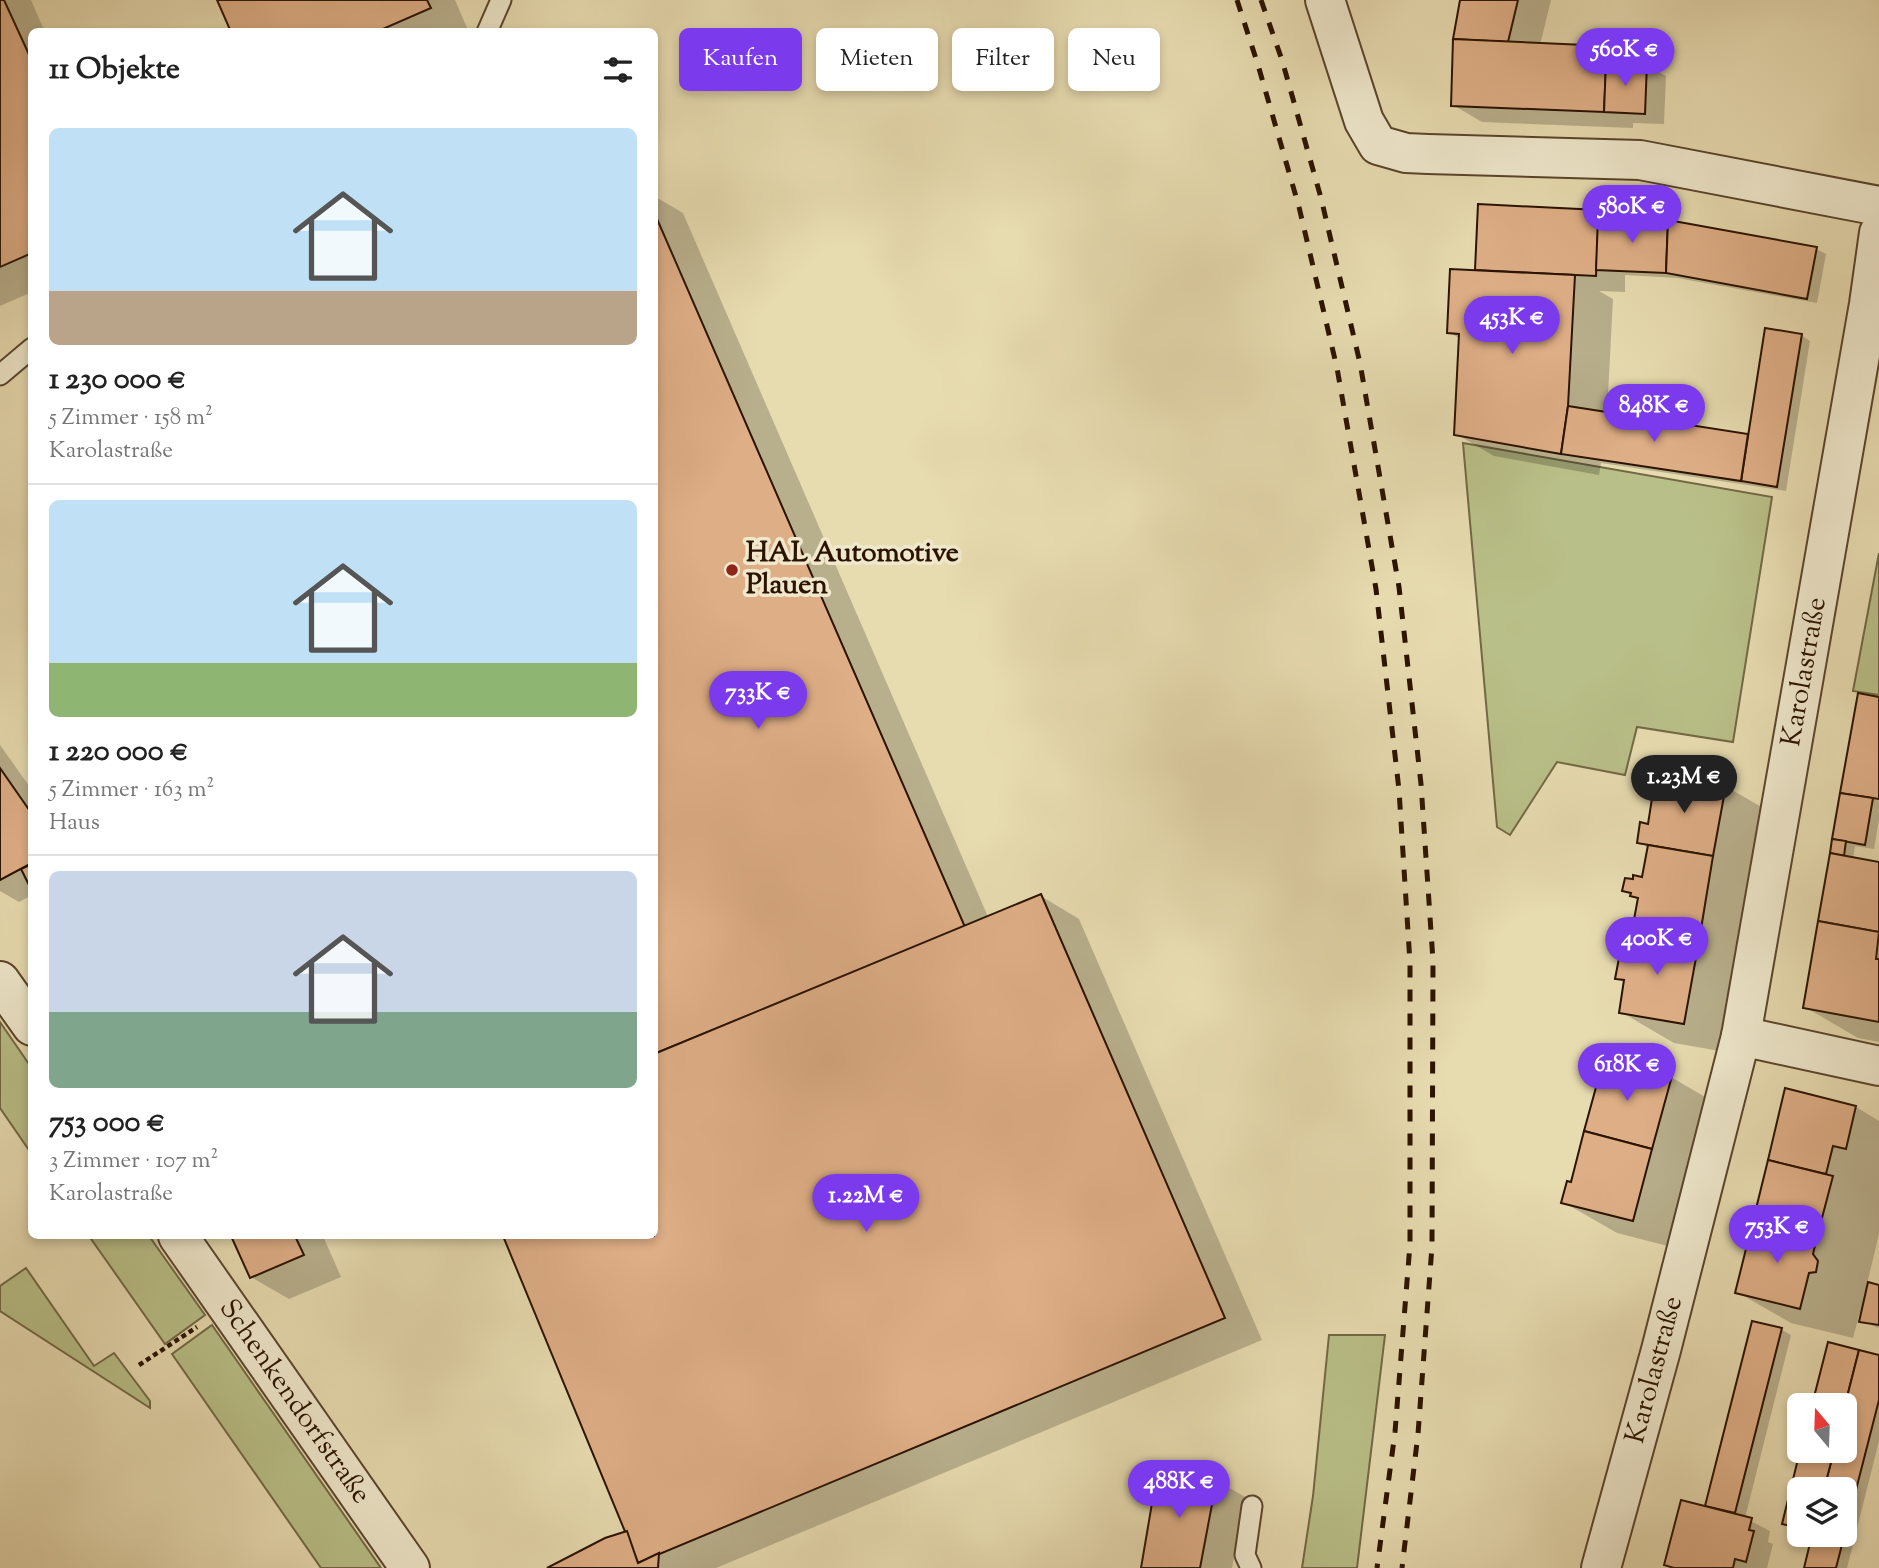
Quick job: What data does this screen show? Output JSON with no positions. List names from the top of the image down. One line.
{"streets":{"street":["Karolastraße","Schenkendorfstraße"]},"places":["HAL Automotive Plauen"],"north":"top","page":{"price":["560K €","580K €","453K €","848K €","733K €","1.23M €","400K €","618K €","1.22M €","753K €","488K €"],"chip":["Kaufen","Mieten","Filter","Neu"],"heading":"11 Objekte","list":[{"name":"1 230 000 €","note":"5 Zimmer · 158 m² · Karolastraße"},{"name":"1 220 000 €","note":"5 Zimmer · 163 m² · Haus"},{"name":"753 000 €","note":"3 Zimmer · 107 m² · Karolastraße"}]}}
